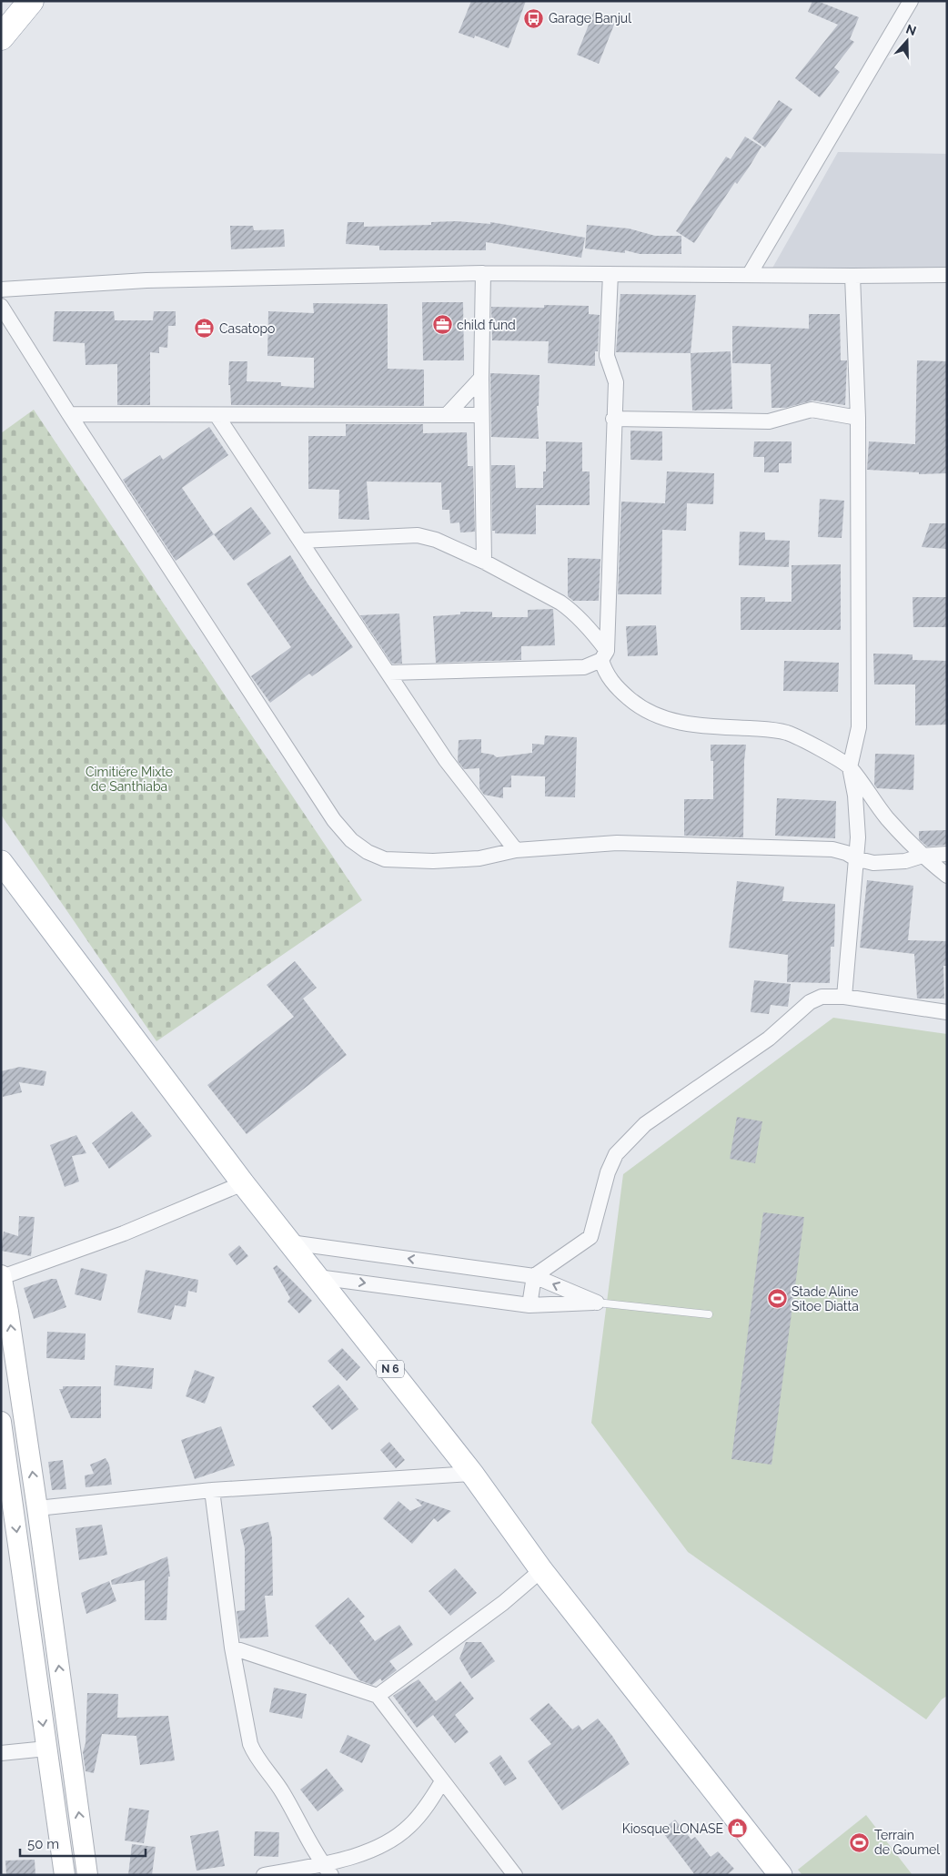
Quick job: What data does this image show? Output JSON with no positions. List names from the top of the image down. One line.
{"streets":{"main road":["N 6"]},"parks":["Cimitiére Mixte de Santhiaba"],"places":{"bus stop":["Garage Banjul"],"office":["child fund","Casatopo"],"sports":["Stade Aline Sitoe Diatta","Terrain de Goumel"],"shop":["Kiosque LONASE"]},"scale_bar":"50 m","north":"top"}
